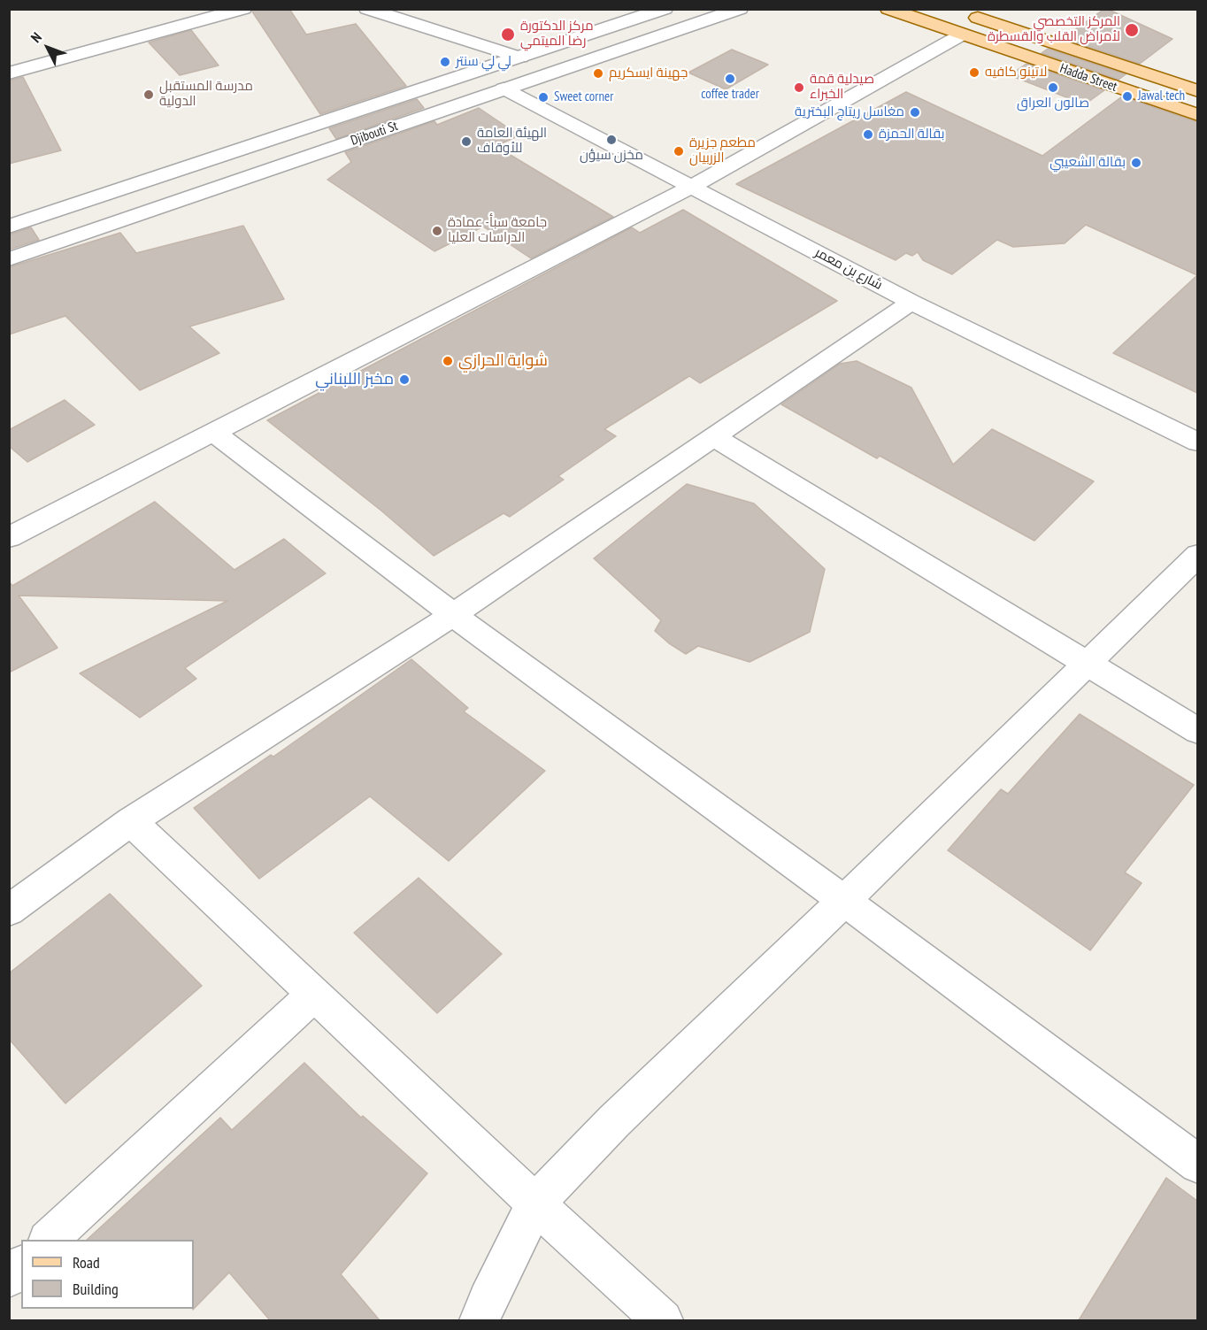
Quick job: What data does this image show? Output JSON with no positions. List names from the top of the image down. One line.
{"streets":{"main road":["Hadda Street"],"street":["Djibouti St","شارع بن معمر"]},"crossings":[["Djibouti St","شارع بن معمر"]],"places":["المركز التخصصي لأمراض القلب والقسطرة","مركز الدكتورة رضا الميتمي","لي لي سنتر","لاتينو كافيه","جهينة ايسكريم","coffee trader","صيدلية قمة الخبراء","صالون العراق","مدرسة المستقبل الدولية","Jawal tech","Sweet corner","مغاسل ريتاج البخترية","بقالة الحمزة","مخزن سيؤن","الهيئة العامة للأوقاف","مطعم جزيرة الزربيان","بقالة الشعيبي","جامعة سبأ- عمادة الدراسات العليا","شواية الحرازي","مخبز اللبناني"],"legend":["Road","Building"],"north":"top left"}
